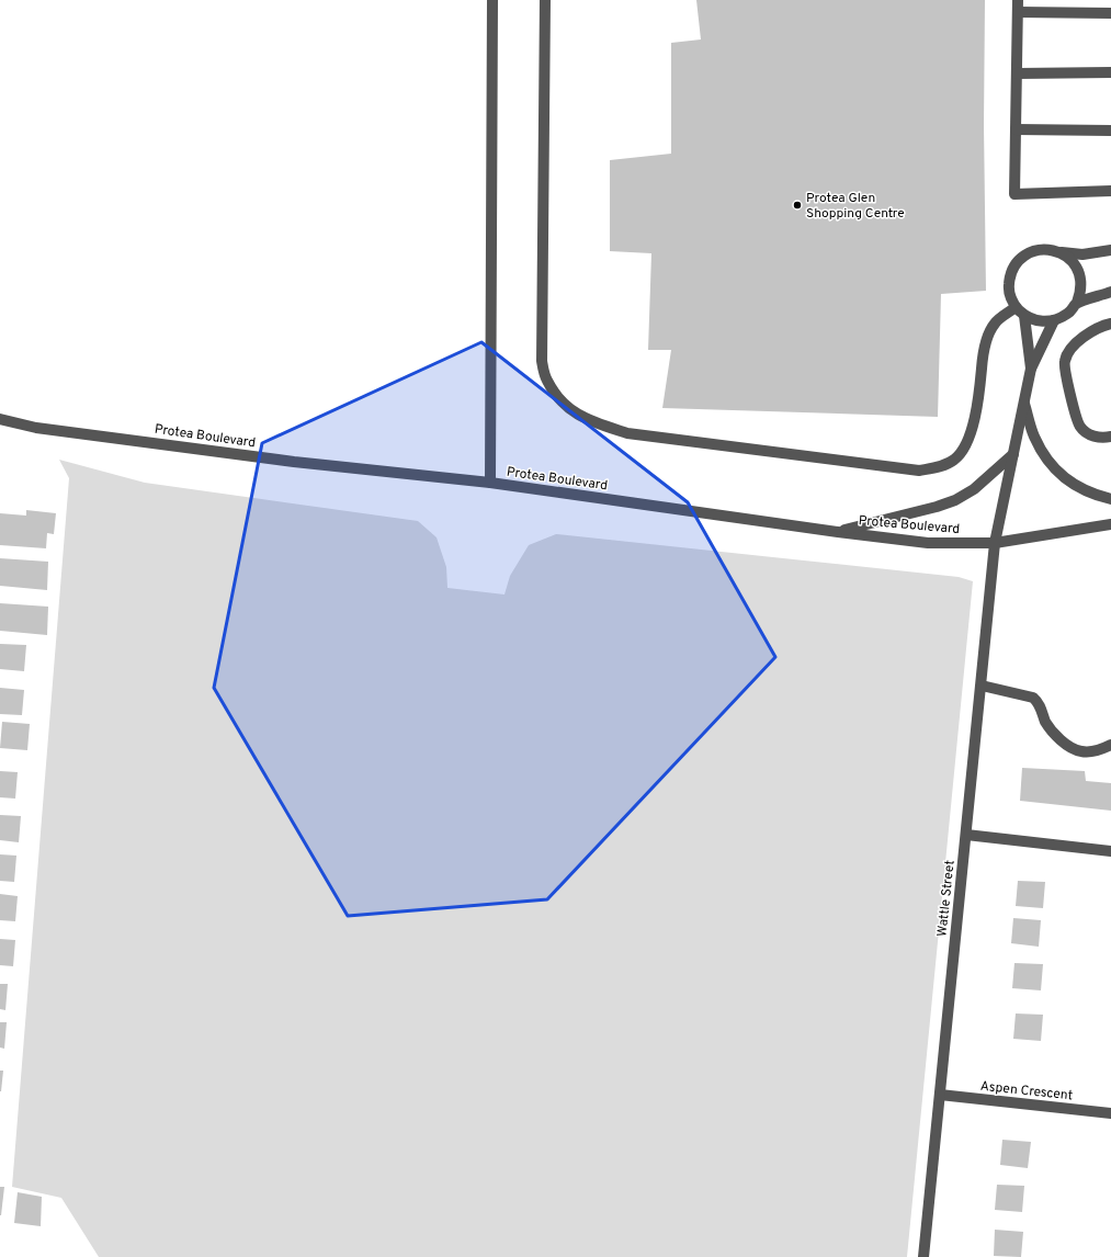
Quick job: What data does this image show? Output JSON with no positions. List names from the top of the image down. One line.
{"streets":{"street":["Protea Boulevard","Wattle Street","Aspen Crescent"]},"crossings":[["Protea Boulevard","Wattle Street"],["Wattle Street","Aspen Crescent"]],"places":["Protea Glen Shopping Centre"]}
